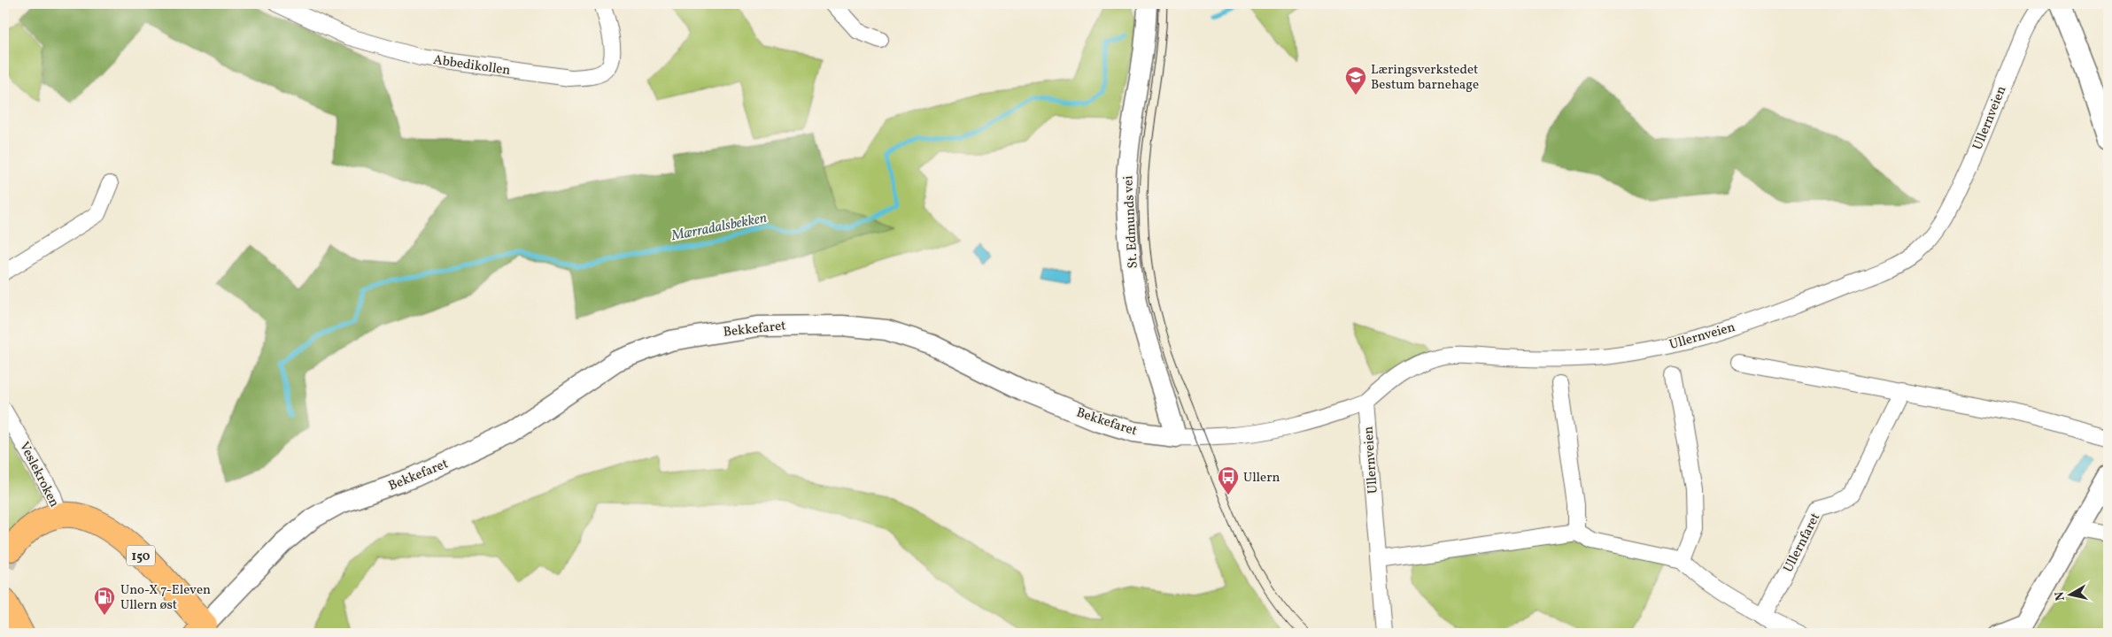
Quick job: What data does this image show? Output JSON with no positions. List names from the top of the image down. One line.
{"streets":{"highway":["Veslekroken","150"],"street":["Abbedikollen","Ullernveien","St. Edmunds vei","Bekkefaret","Ullernfaret"]},"crossings":[["Ullernveien","Bekkefaret"],["St. Edmunds vei","Bekkefaret"],["Bekkefaret","Veslekroken"],["Veslekroken","150"]],"water":["Mærradalsbekken"],"places":{"school or university":["Læringsverkstedet Bestum barnehage"],"bus stop":["Ullern"],"fuel station":["Uno-X 7-Eleven Ullern øst"]},"north":"left"}
